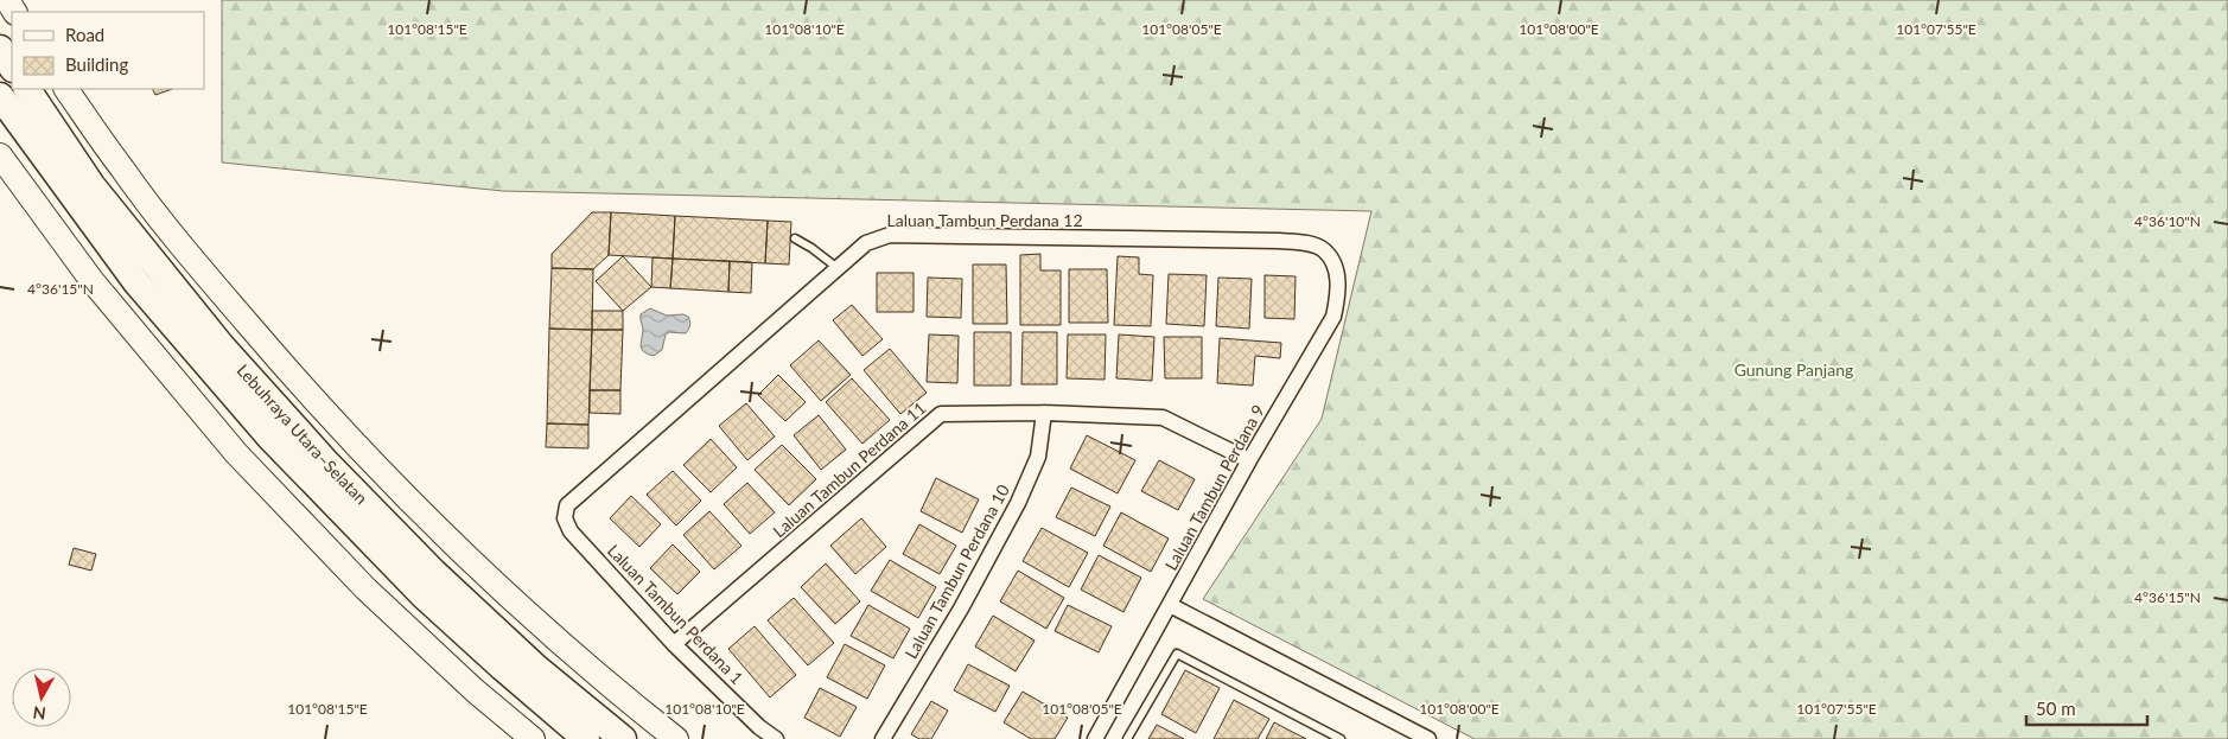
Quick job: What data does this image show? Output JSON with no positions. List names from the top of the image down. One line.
{"streets":{"highway":["Lebuhraya Utara–Selatan"],"street":["Laluan Tambun Perdana 12","Laluan Tambun Perdana 11","Laluan Tambun Perdana 9","Laluan Tambun Perdana 10","Laluan Tambun Perdana 1"]},"crossings":[["Laluan Tambun Perdana 12","Laluan Tambun Perdana 9"],["Laluan Tambun Perdana 12","Laluan Tambun Perdana 1"],["Laluan Tambun Perdana 11","Laluan Tambun Perdana 9"],["Laluan Tambun Perdana 11","Laluan Tambun Perdana 10"],["Laluan Tambun Perdana 11","Laluan Tambun Perdana 1"]],"parks":["Gunung Panjang"],"legend":["Road","Building"],"scale_bar":"50 m","north":"bottom","coordinates":["101°08'15\"E","101°08'10\"E","101°08'05\"E","101°08'00\"E","101°07'55\"E","4°36'10\"N","4°36'15\"N"]}
